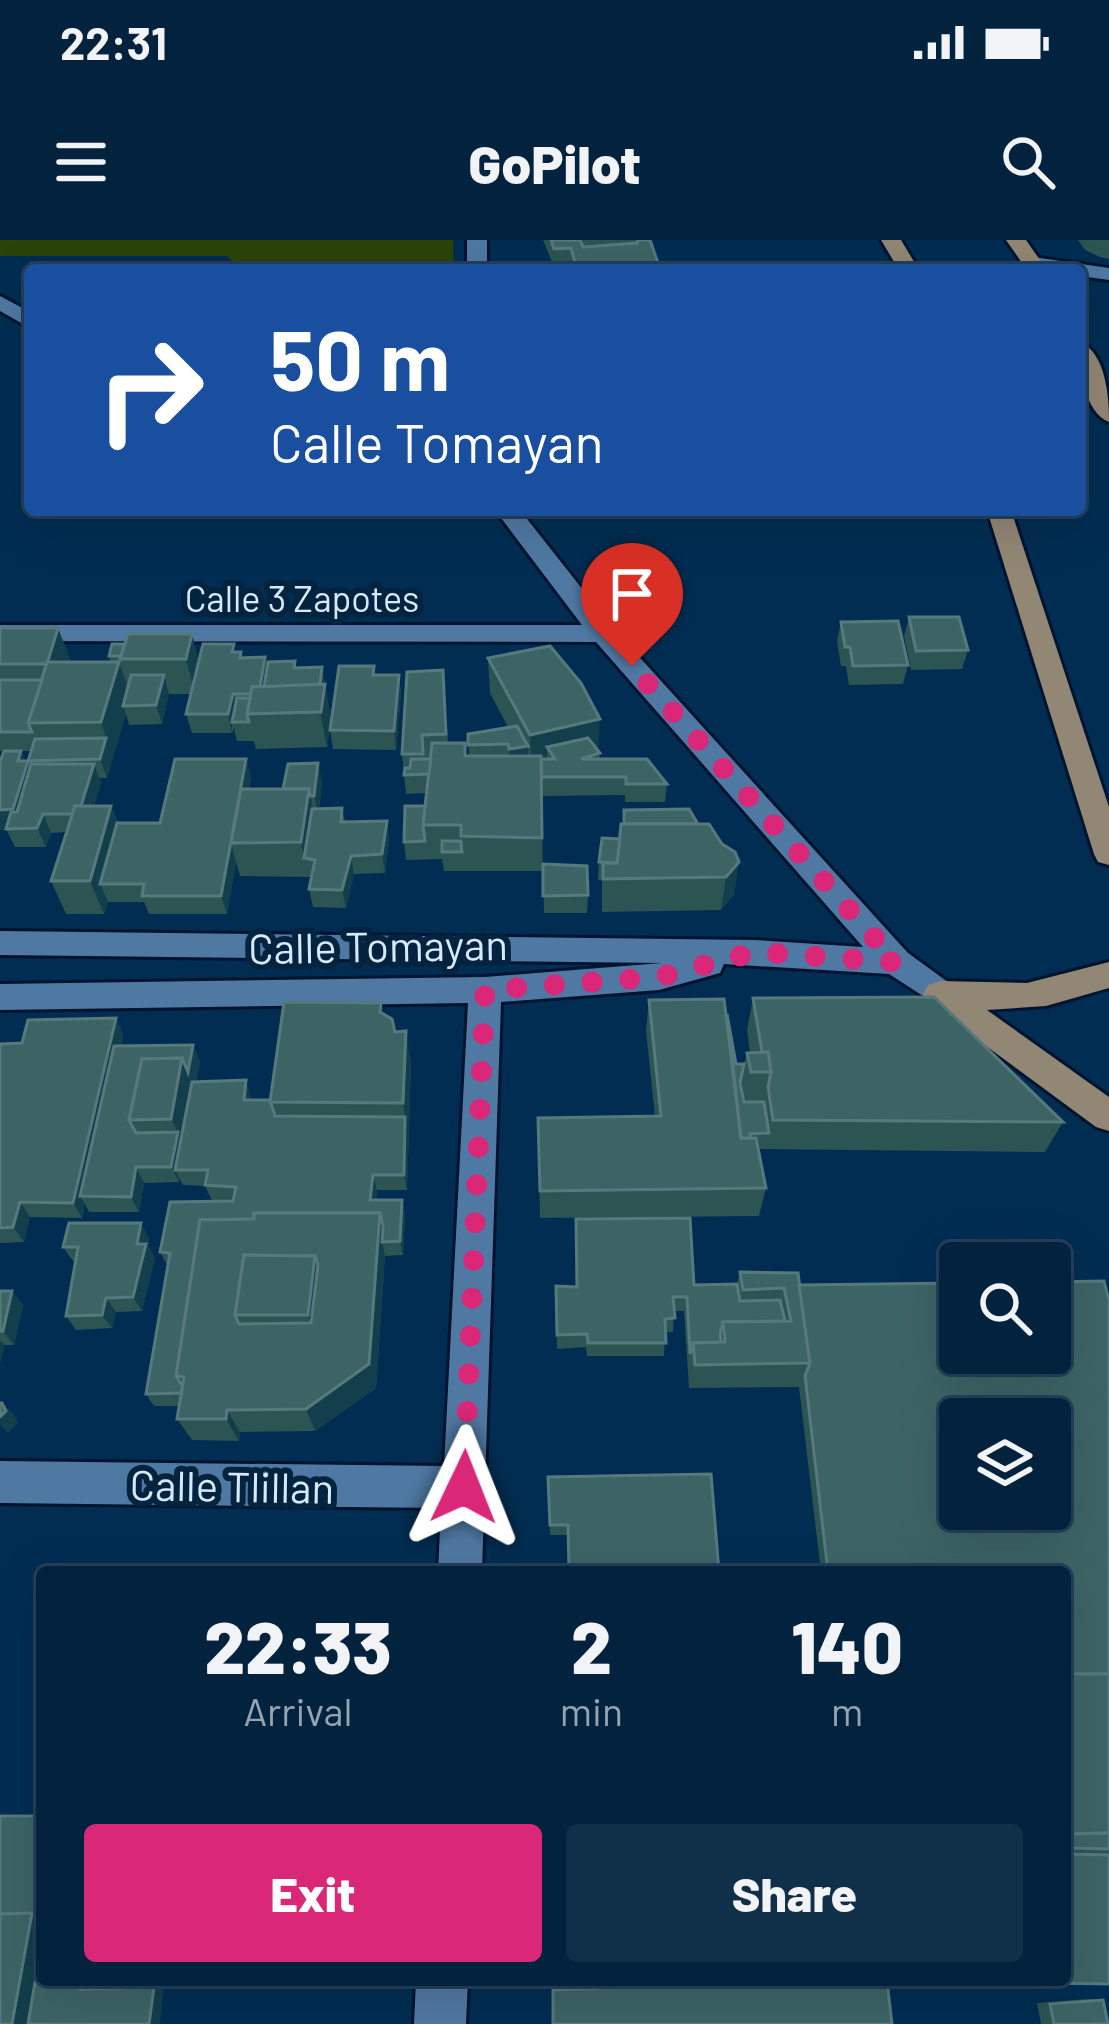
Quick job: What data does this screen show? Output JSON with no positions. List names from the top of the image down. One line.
{"streets":{"street":["Calle 3 Zapotes","Calle Tomayan","Calle Tlillan"]},"page":{"status":"22:31","header":"GoPilot","turn":["50 m","Calle Tomayan"],"eta":["22:33","Arrival","2","min","140","m"],"buttons":["Exit","Share"]}}
